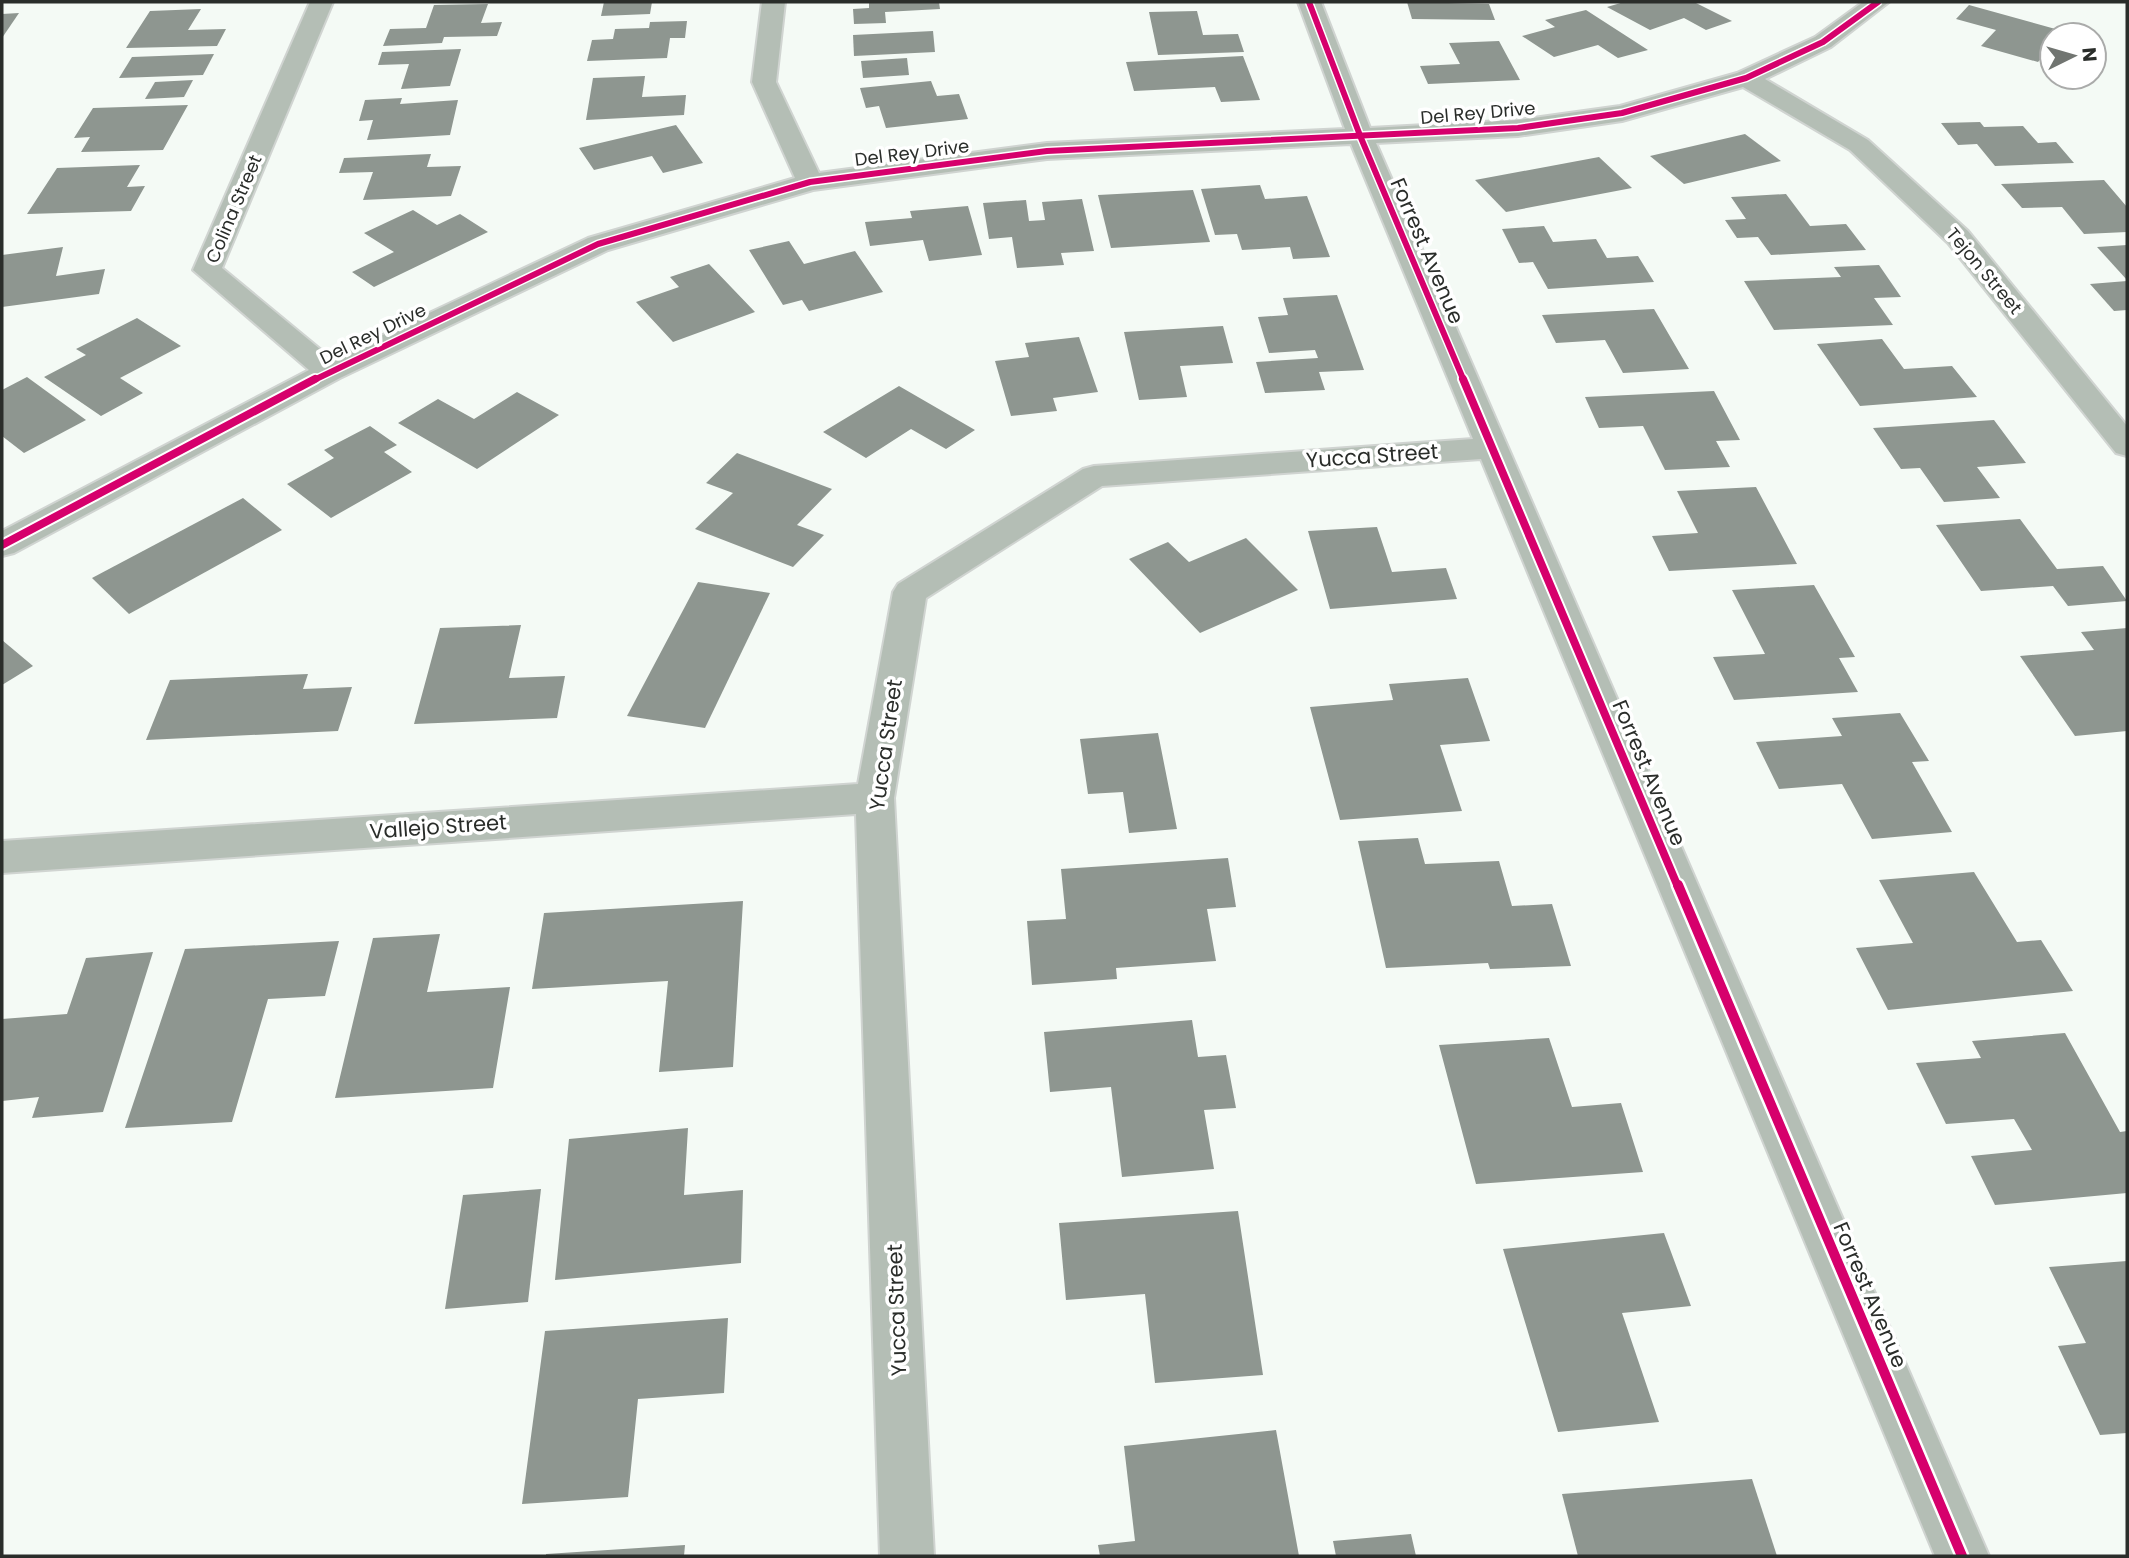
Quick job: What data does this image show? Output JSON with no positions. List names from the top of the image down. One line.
{"streets":{"street":["Del Rey Drive","Colina Street","Forrest Avenue","Tejon Street","Yucca Street","Vallejo Street"]},"crossings":[["Del Rey Drive","Colina Street"],["Del Rey Drive","Forrest Avenue"],["Del Rey Drive","Tejon Street"],["Forrest Avenue","Yucca Street"],["Yucca Street","Vallejo Street"]],"north":"right"}
